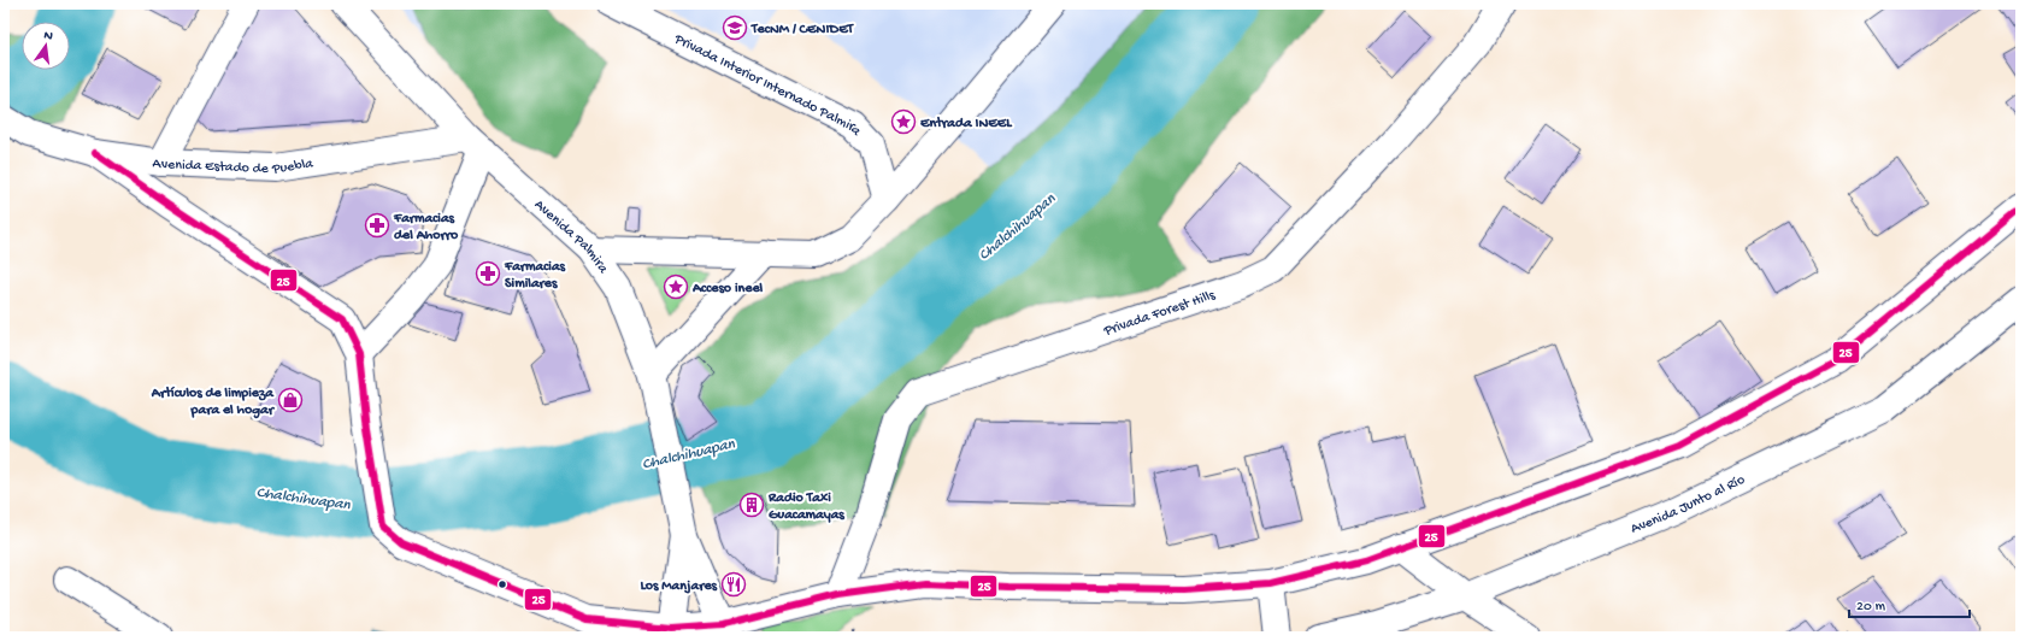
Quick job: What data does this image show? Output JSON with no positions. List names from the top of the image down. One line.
{"streets":{"street":["Privada Interior Internado Palmira","Avenida Estado de Puebla","Avenida Palmira","Privada Forest Hills","Avenida Junto al Río"]},"crossings":[["Avenida Estado de Puebla","Avenida Palmira"]],"water":["Chalchihuapan"],"places":{"school or university":["TecNM / CENIDET"],"place":["Entrada INEEL","Acceso ineel"],"pharmacy":["Farmacias del Ahorro","Farmacias Similares"],"shop":["Artículos de limpieza para el hogar"],"building":["Radio Taxi Guacamayas"],"restaurant":["Los Manjares"]},"lines":["transit line 25"],"scale_bar":"20 m","north":"top"}
